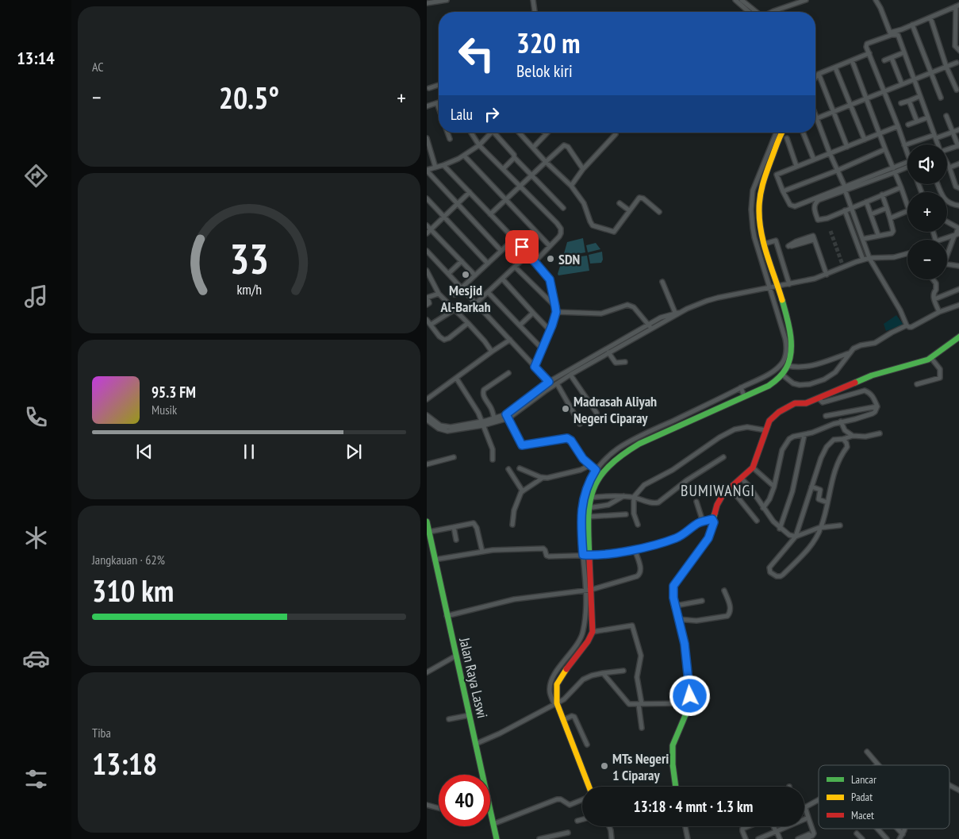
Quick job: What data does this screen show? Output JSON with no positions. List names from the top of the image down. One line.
{"streets":{"street":["Jalan Raya Laswi"]},"districts":["BUMIWANGI"],"places":["SDN","Mesjid Al-Barkah","Madrasah Aliyah Negeri Ciparay","MTs Negeri 1 Ciparay"],"legend":["Lancar","Padat","Macet"],"page":{"tabs":"13:14","tile":["AC",["Jangkauan · 62%","310 km"],["Tiba","13:18"]],"turn":["320 m","Belok kiri"],"heat":["−","20.5°","+"],"then":"Lalu","map_buttons":["+","−"],"song":["95.3 FM","Musik"],"limit":"40","trip":"13:18 · 4 mnt · 1.3 km","gauge":["33","km/h"]}}
